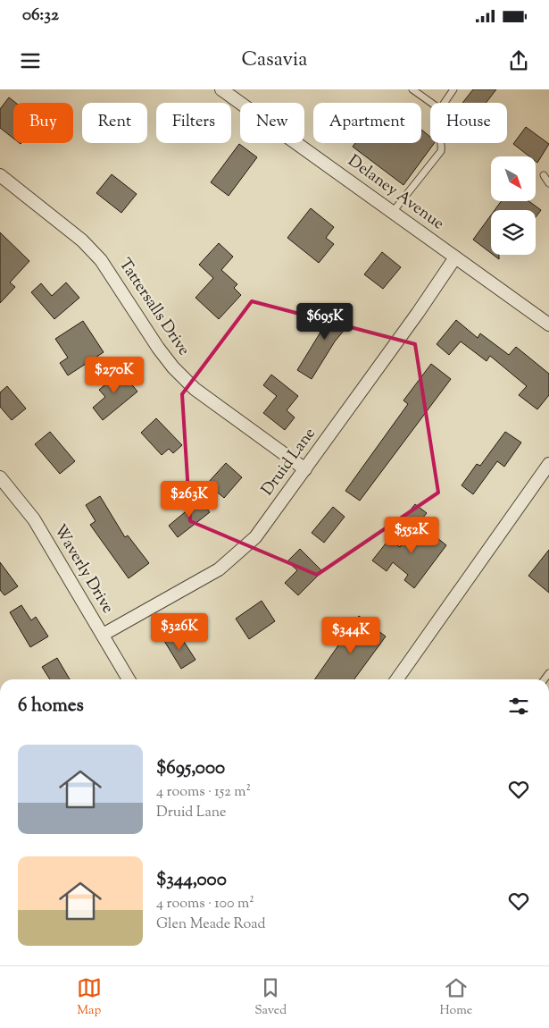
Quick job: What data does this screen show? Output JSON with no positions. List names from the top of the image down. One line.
{"streets":{"street":["Delaney Avenue","Tattersalls Drive","Druid Lane","Waverly Drive"]},"crossings":[["Delaney Avenue","Druid Lane"],["Tattersalls Drive","Druid Lane"],["Druid Lane","Waverly Drive"]],"north":"bottom right","page":{"status":"06:32","header":"Casavia","chip":["Buy","Rent","Filters","New","Apartment","House"],"price":["$695K","$270K","$263K","$552K","$326K","$344K"],"heading":"6 homes","list":[{"name":"$695,000","note":"4 rooms · 152 m² · Druid Lane"},{"name":"$344,000","note":"4 rooms · 100 m² · Glen Meade Road"}],"tabs":["Map","Saved","Home"]}}
